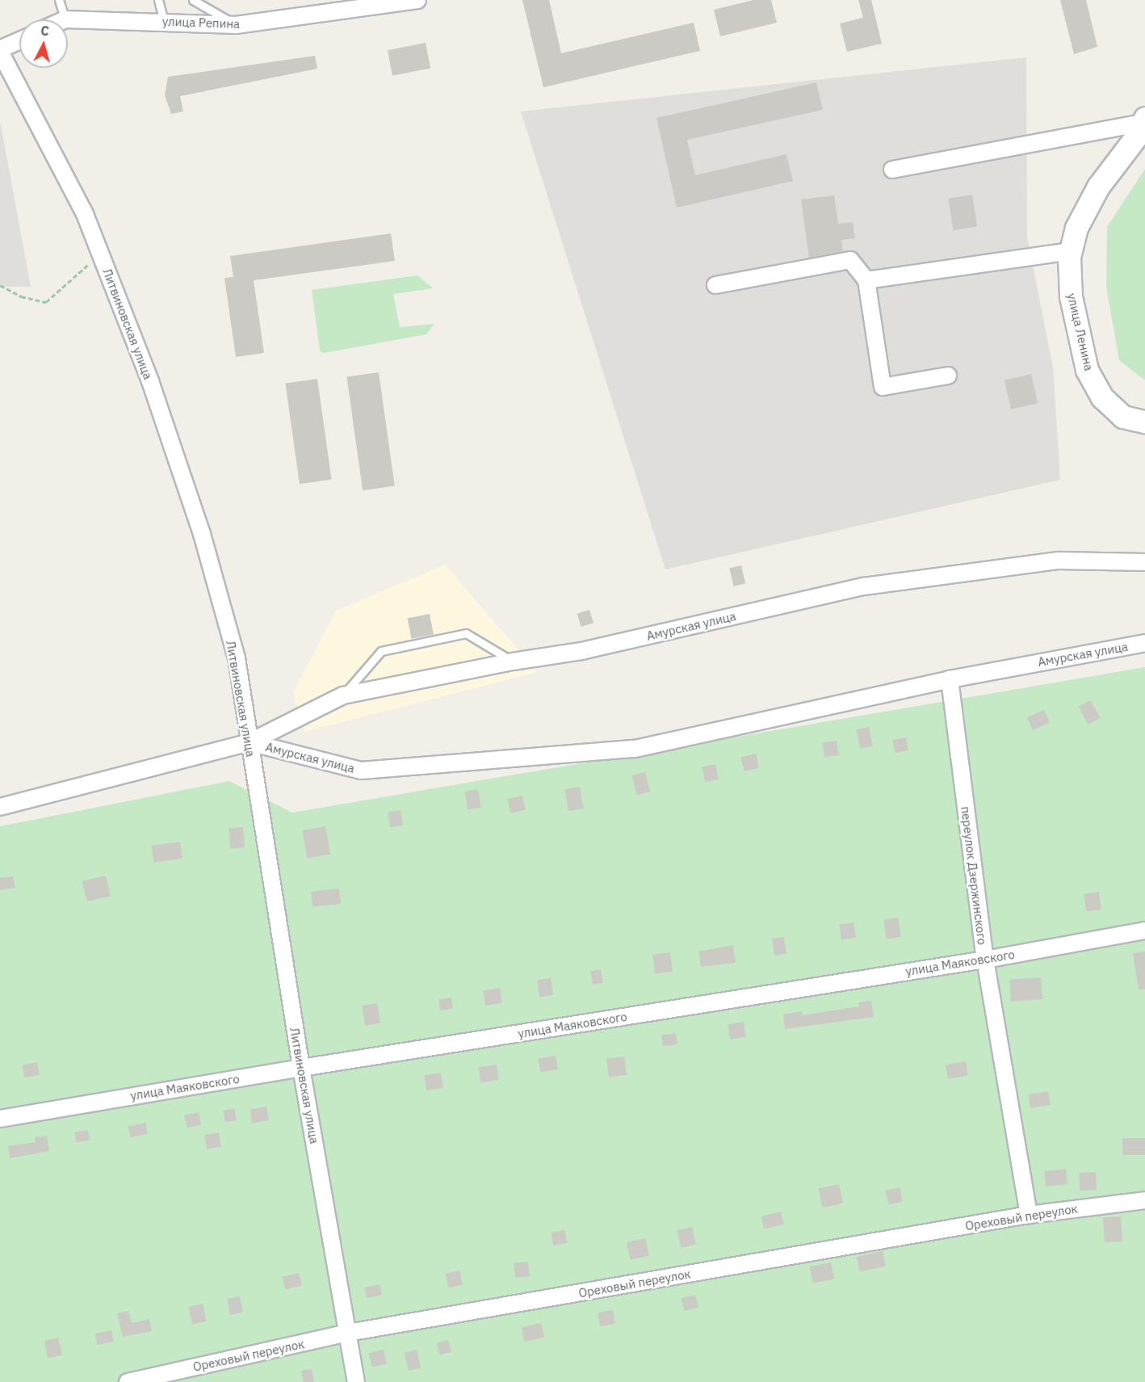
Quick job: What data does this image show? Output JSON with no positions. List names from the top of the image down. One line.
{"streets":{"main road":["улица Ленина"],"street":["улица Репина","Литвиновская улица","Амурская улица","переулок Дзержинского","улица Маяковского","Ореховый переулок"]},"crossings":[["Литвиновская улица","Амурская улица"],["Литвиновская улица","улица Маяковского"],["Литвиновская улица","Ореховый переулок"],["Амурская улица","переулок Дзержинского"],["переулок Дзержинского","улица Маяковского"],["переулок Дзержинского","Ореховый переулок"]],"north":"top"}
